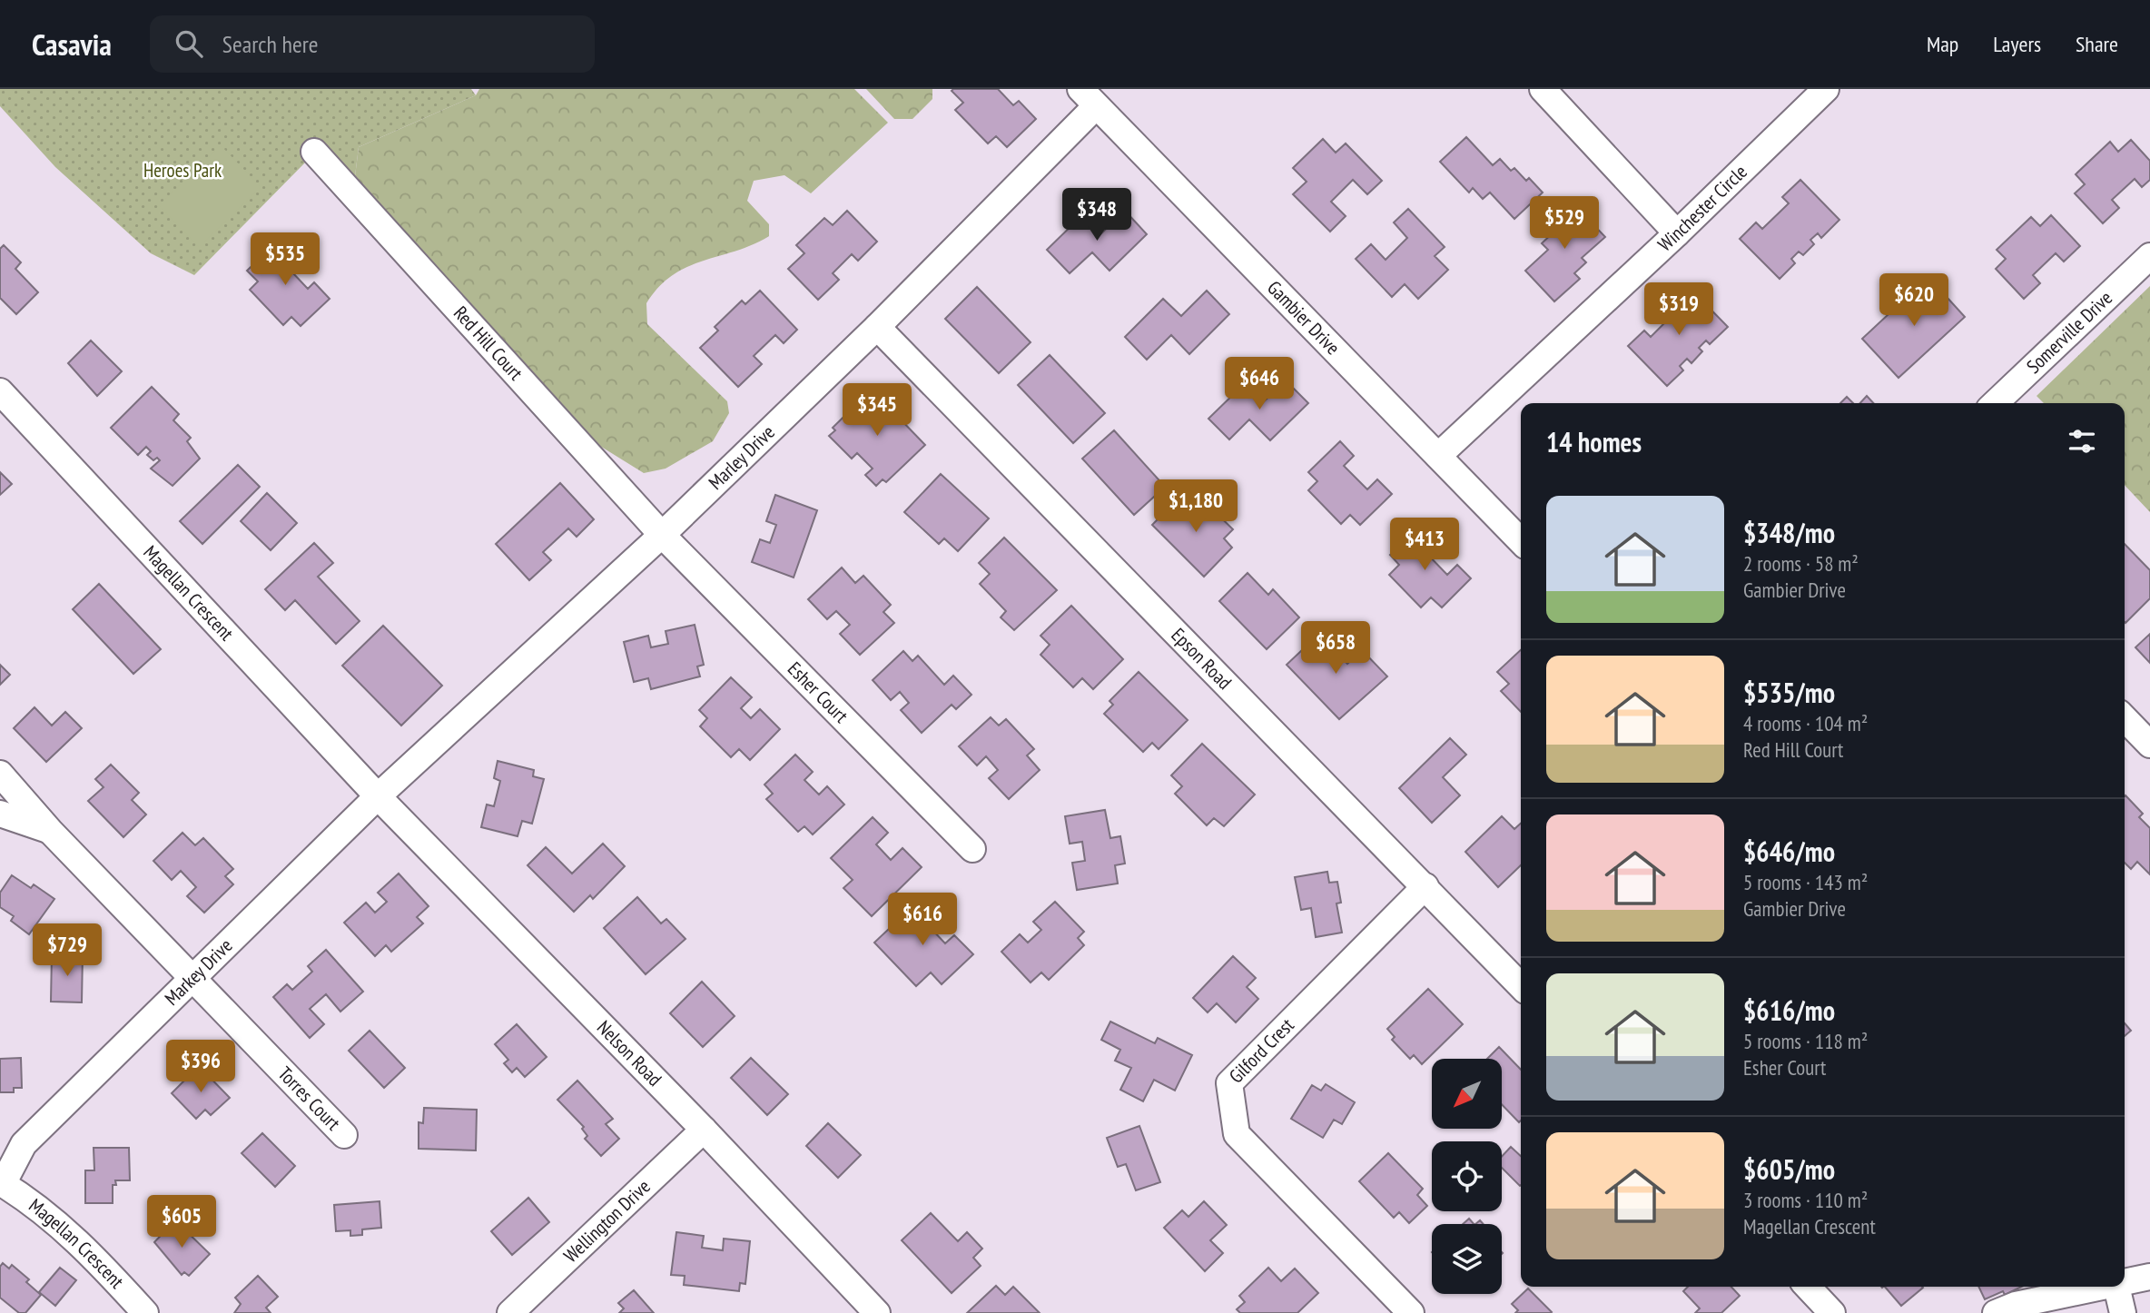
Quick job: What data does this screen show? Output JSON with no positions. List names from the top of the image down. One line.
{"streets":{"street":["Winchester Circle","Gambier Drive","Somerville Drive","Red Hill Court","Marley Drive","Magellan Crescent","Epson Road","Esher Court","Markey Drive","Gilford Crest","Nelson Road","Torres Court","Wellington Drive"]},"crossings":[["Winchester Circle","Gambier Drive"],["Gambier Drive","Marley Drive"],["Red Hill Court","Marley Drive"],["Red Hill Court","Esher Court"],["Marley Drive","Magellan Crescent"],["Marley Drive","Epson Road"],["Marley Drive","Esher Court"],["Marley Drive","Markey Drive"],["Marley Drive","Nelson Road"],["Magellan Crescent","Markey Drive"],["Magellan Crescent","Nelson Road"],["Epson Road","Gilford Crest"],["Markey Drive","Nelson Road"],["Markey Drive","Torres Court"],["Nelson Road","Wellington Drive"]],"parks":["Heroes Park"],"north":"bottom left","page":{"header":"Casavia","search":"Search here","nav":["Map","Layers","Share"],"price":["$348","$529","$535","$620","$319","$646","$345","$1,180","$413","$658","$616","$729","$396","$605"],"heading":"14 homes","list":[{"name":"$348/mo","note":"2 rooms · 58 m² · Gambier Drive"},{"name":"$535/mo","note":"4 rooms · 104 m² · Red Hill Court"},{"name":"$646/mo","note":"5 rooms · 143 m² · Gambier Drive"},{"name":"$616/mo","note":"5 rooms · 118 m² · Esher Court"},{"name":"$605/mo","note":"3 rooms · 110 m² · Magellan Crescent"}]}}
